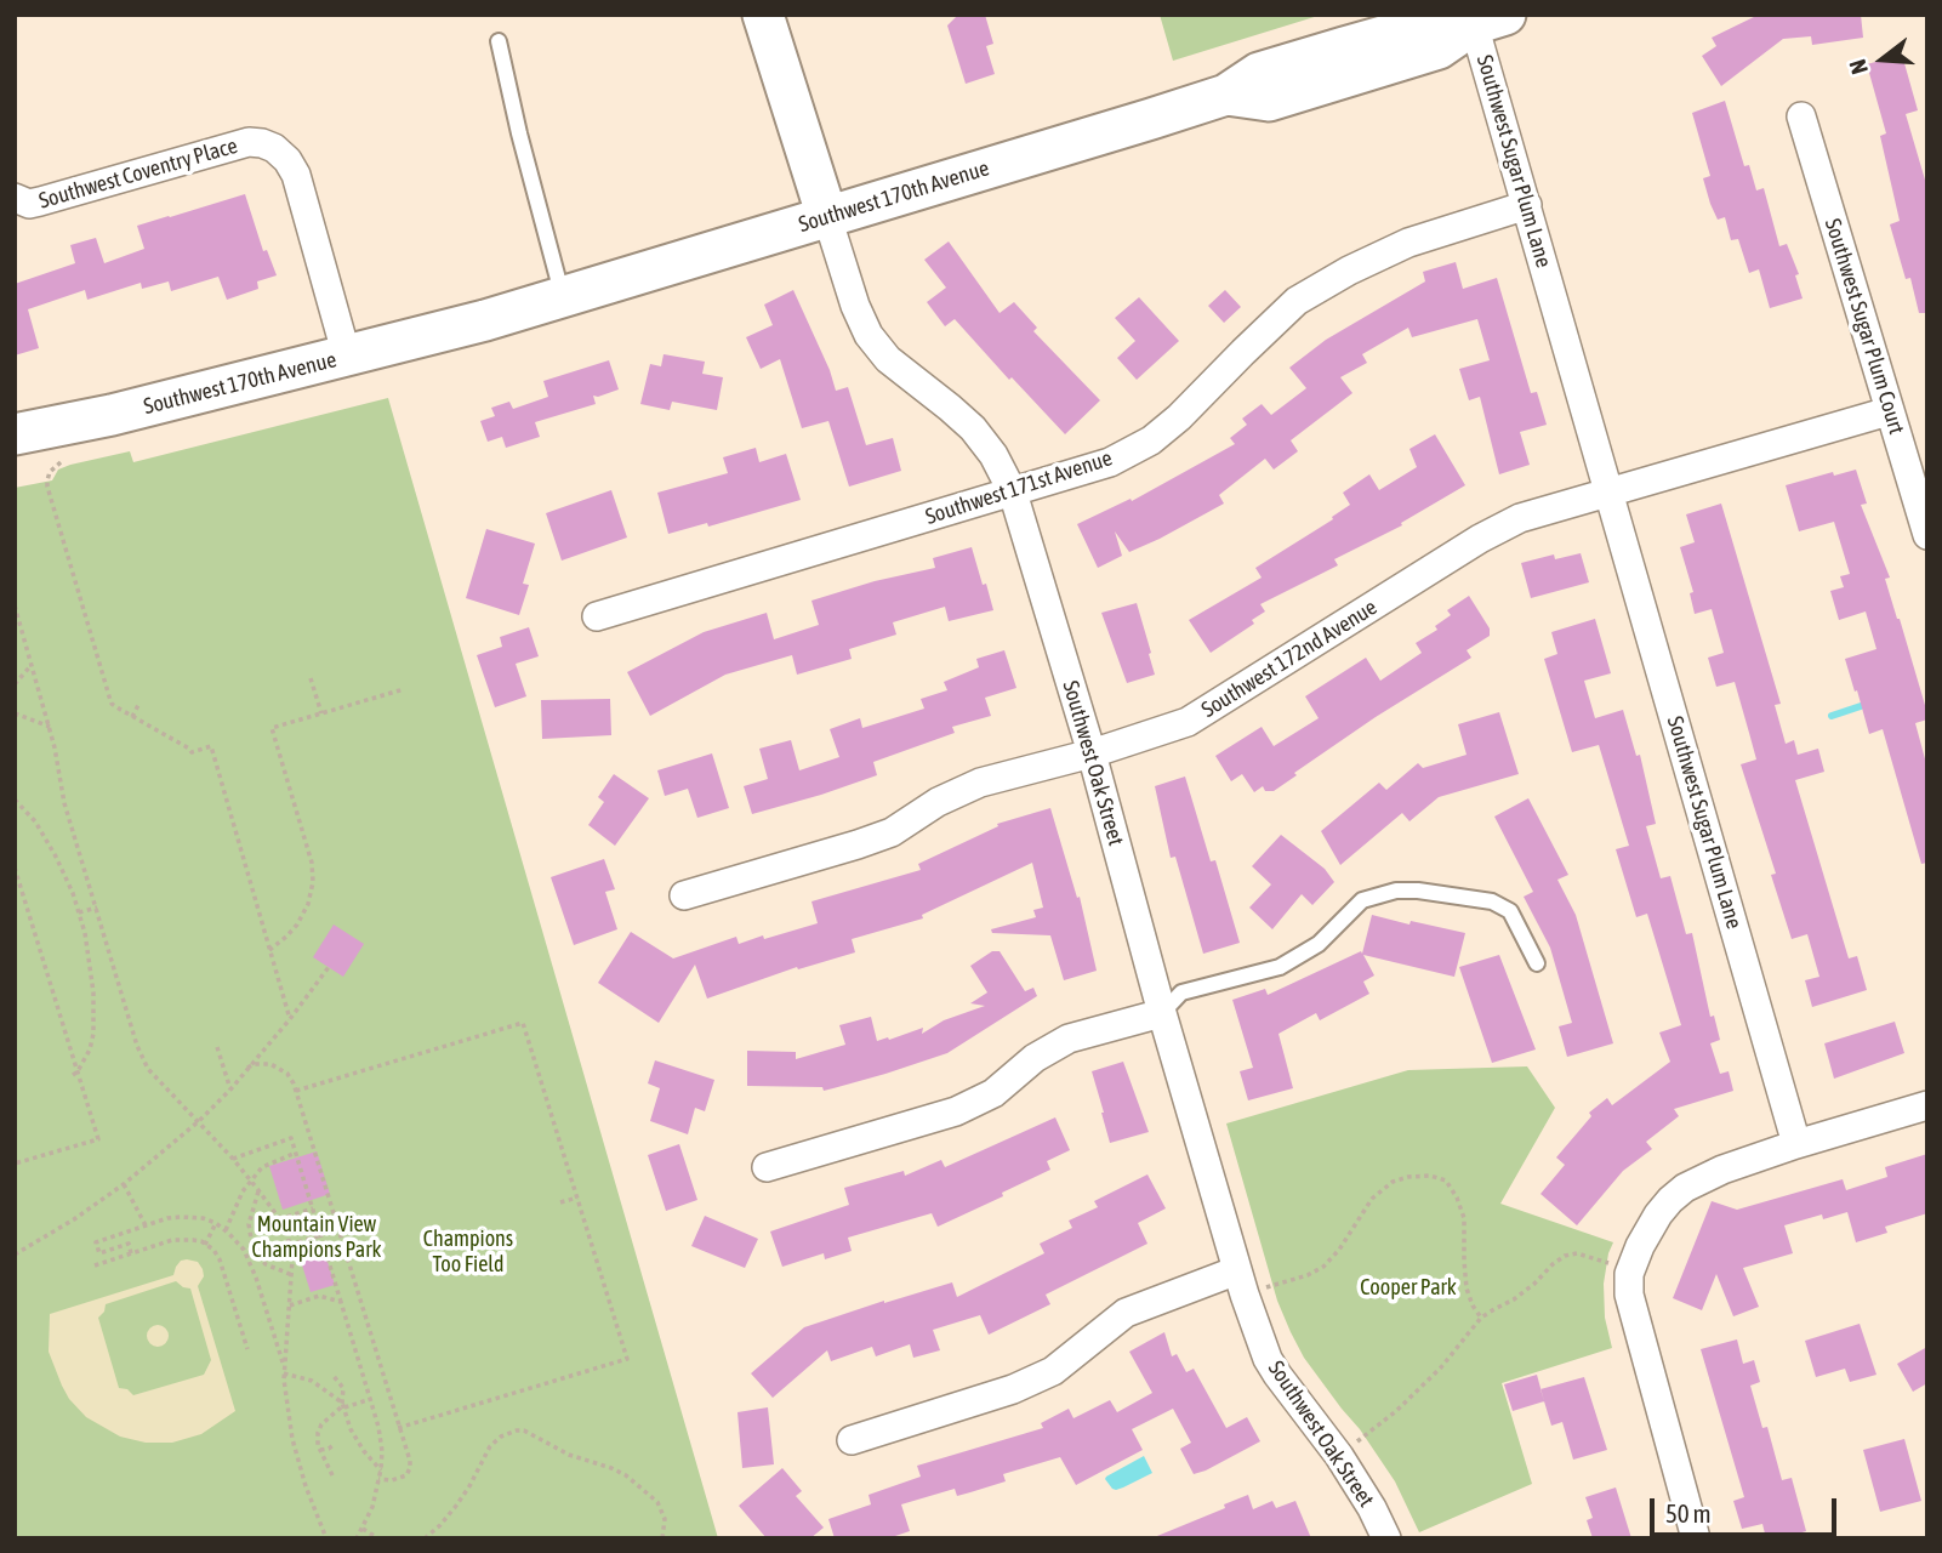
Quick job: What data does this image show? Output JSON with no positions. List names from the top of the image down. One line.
{"streets":{"main road":["Southwest 170th Avenue","Southwest Oak Street"],"street":["Southwest Sugar Plum Lane","Southwest Coventry Place","Southwest Sugar Plum Court","Southwest 171st Avenue","Southwest 172nd Avenue"]},"crossings":[["Southwest Sugar Plum Lane","Southwest 170th Avenue"],["Southwest Sugar Plum Lane","Southwest 171st Avenue"],["Southwest Sugar Plum Lane","Southwest 172nd Avenue"],["Southwest Coventry Place","Southwest 170th Avenue"],["Southwest 170th Avenue","Southwest Oak Street"],["Southwest Sugar Plum Court","Southwest 172nd Avenue"],["Southwest 171st Avenue","Southwest Oak Street"],["Southwest 172nd Avenue","Southwest Oak Street"]],"parks":["Mountain View Champions Park","Champions Too Field","Cooper Park"],"scale_bar":"50 m","north":"left"}
